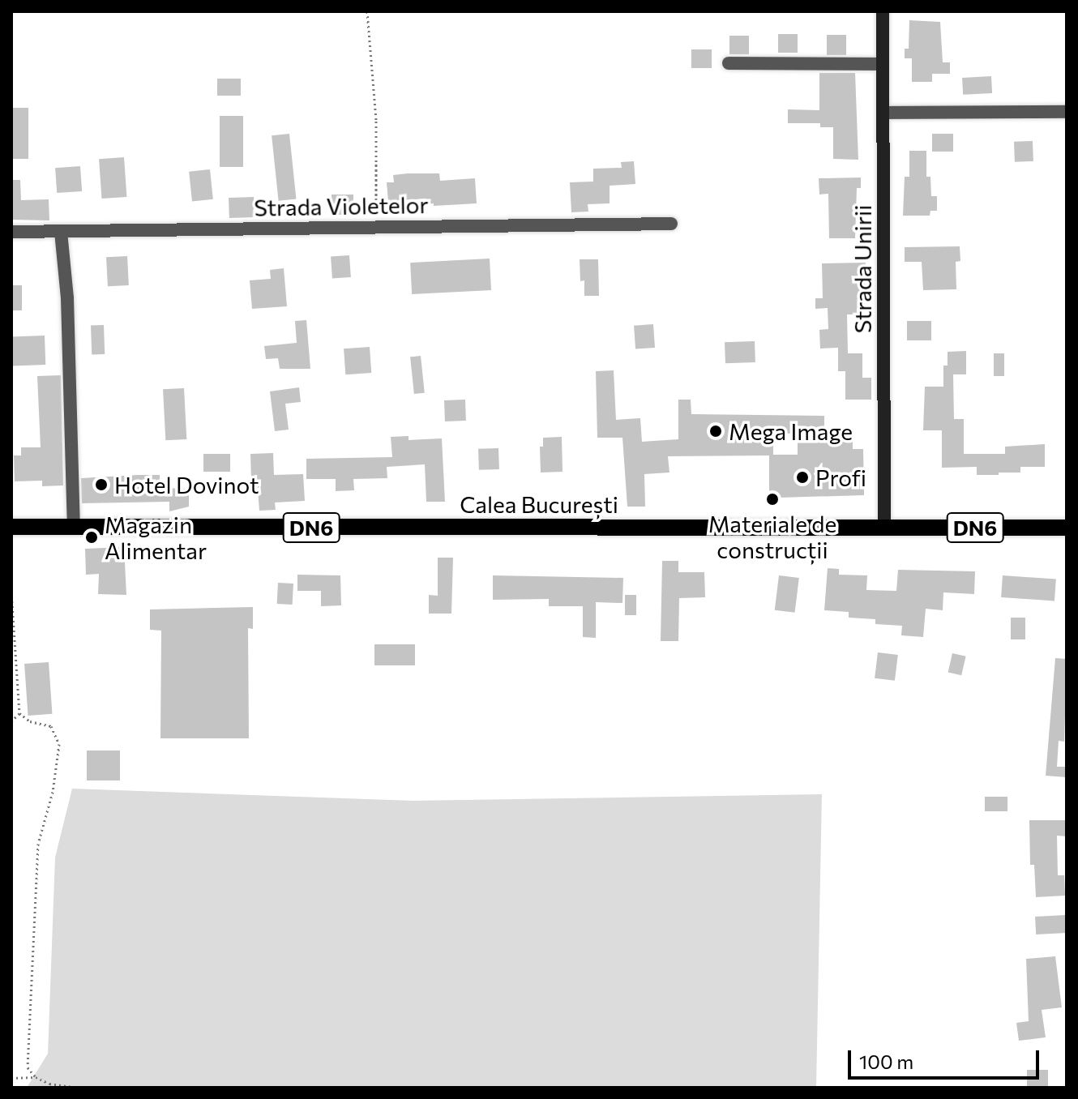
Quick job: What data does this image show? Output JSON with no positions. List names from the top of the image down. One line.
{"streets":{"main road":["Strada Unirii","Calea București","DN6"],"street":["Strada Violetelor"]},"crossings":[["Strada Unirii","Calea București"]],"places":["Mega Image","Profi","Hotel Dovinot","Materiale de construcții","Magazin Alimentar"],"scale_bar":"100 m"}
